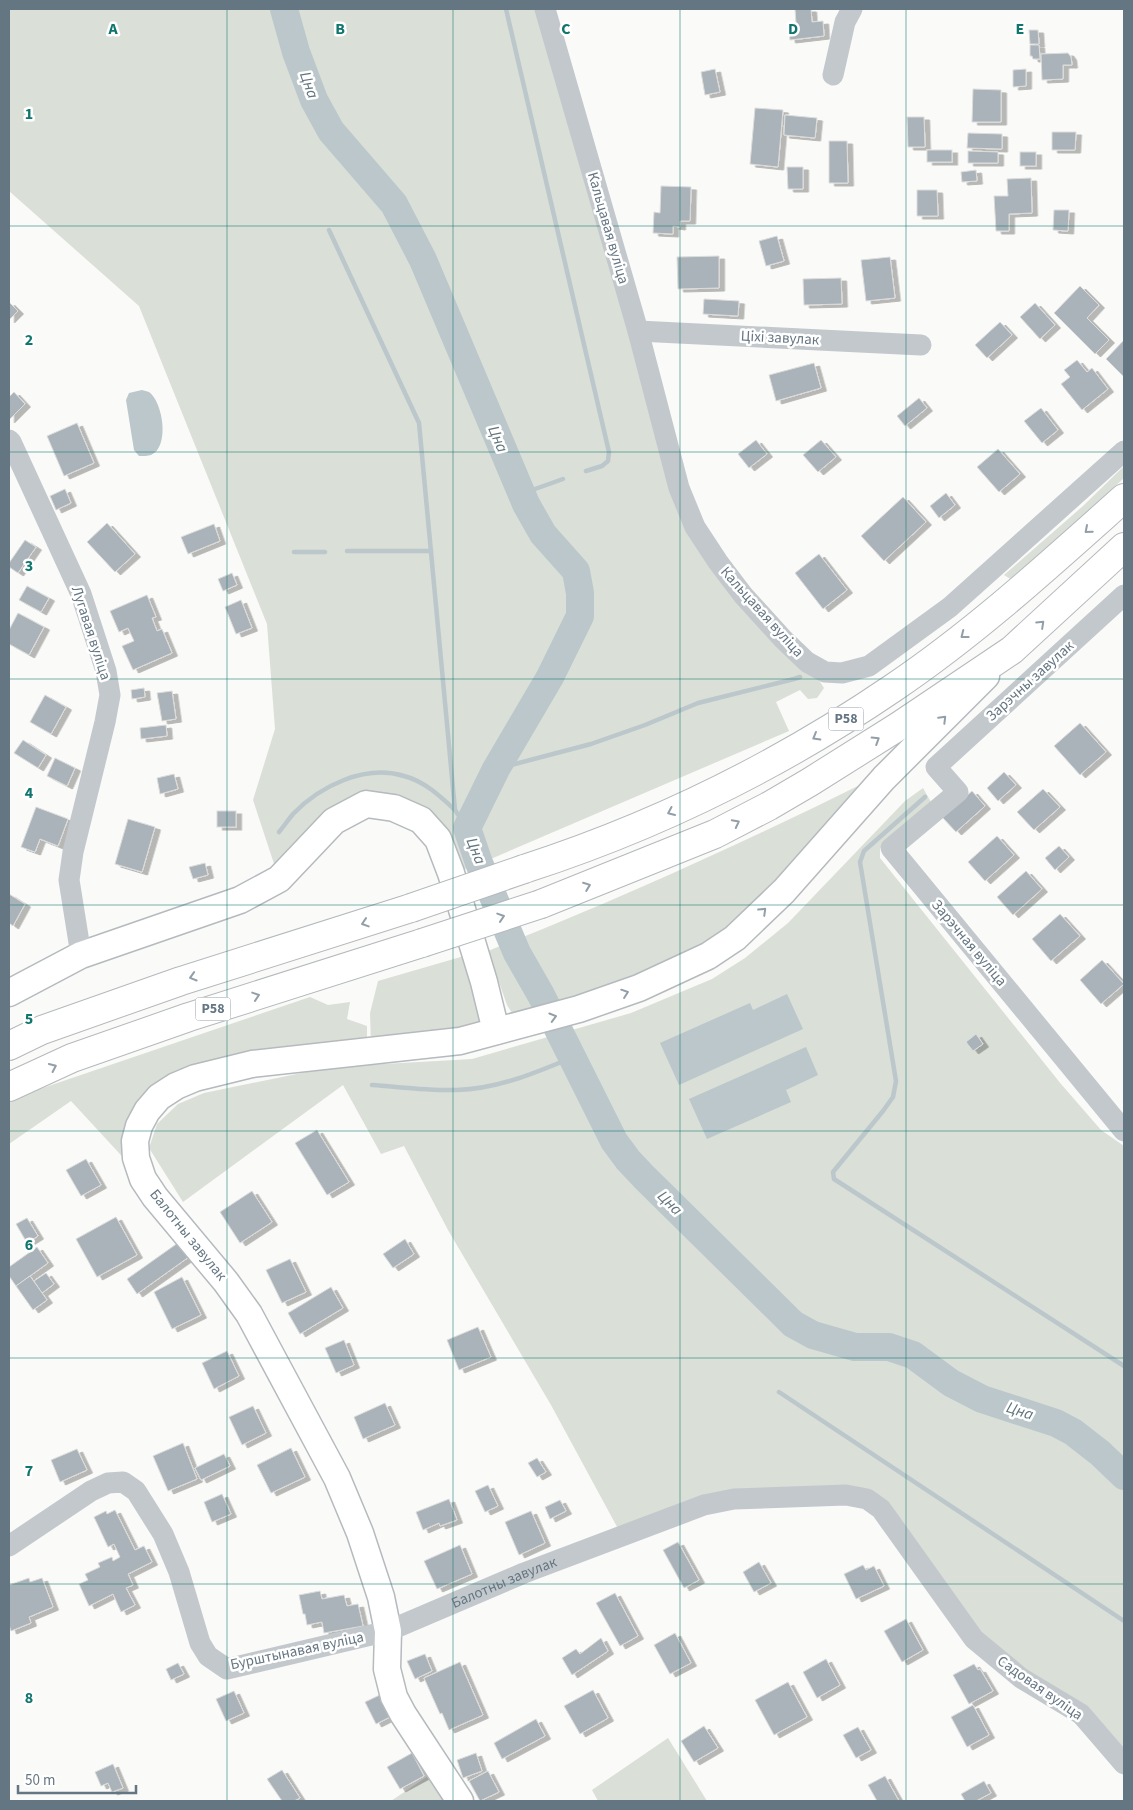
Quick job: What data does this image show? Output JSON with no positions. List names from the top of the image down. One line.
{"streets":{"highway":["Р58"],"main road":["Балотны завулак"],"street":["Кальцавая вуліца","Ціхі завулак","Лугавая вуліца","Зарэчны завулак","Зарэчная вуліца","Бурштынавая вуліца","Садовая вуліца"]},"crossings":[["Кальцавая вуліца","Ціхі завулак"],["Зарэчны завулак","Зарэчная вуліца"],["Р58","Балотны завулак"],["Балотны завулак","Бурштынавая вуліца"],["Балотны завулак","Садовая вуліца"]],"water":["Цна"],"scale_bar":"50 m","grid":{"columns":["A","B","C","D","E"],"rows":["1","2","3","4","5","6","7","8"]}}
